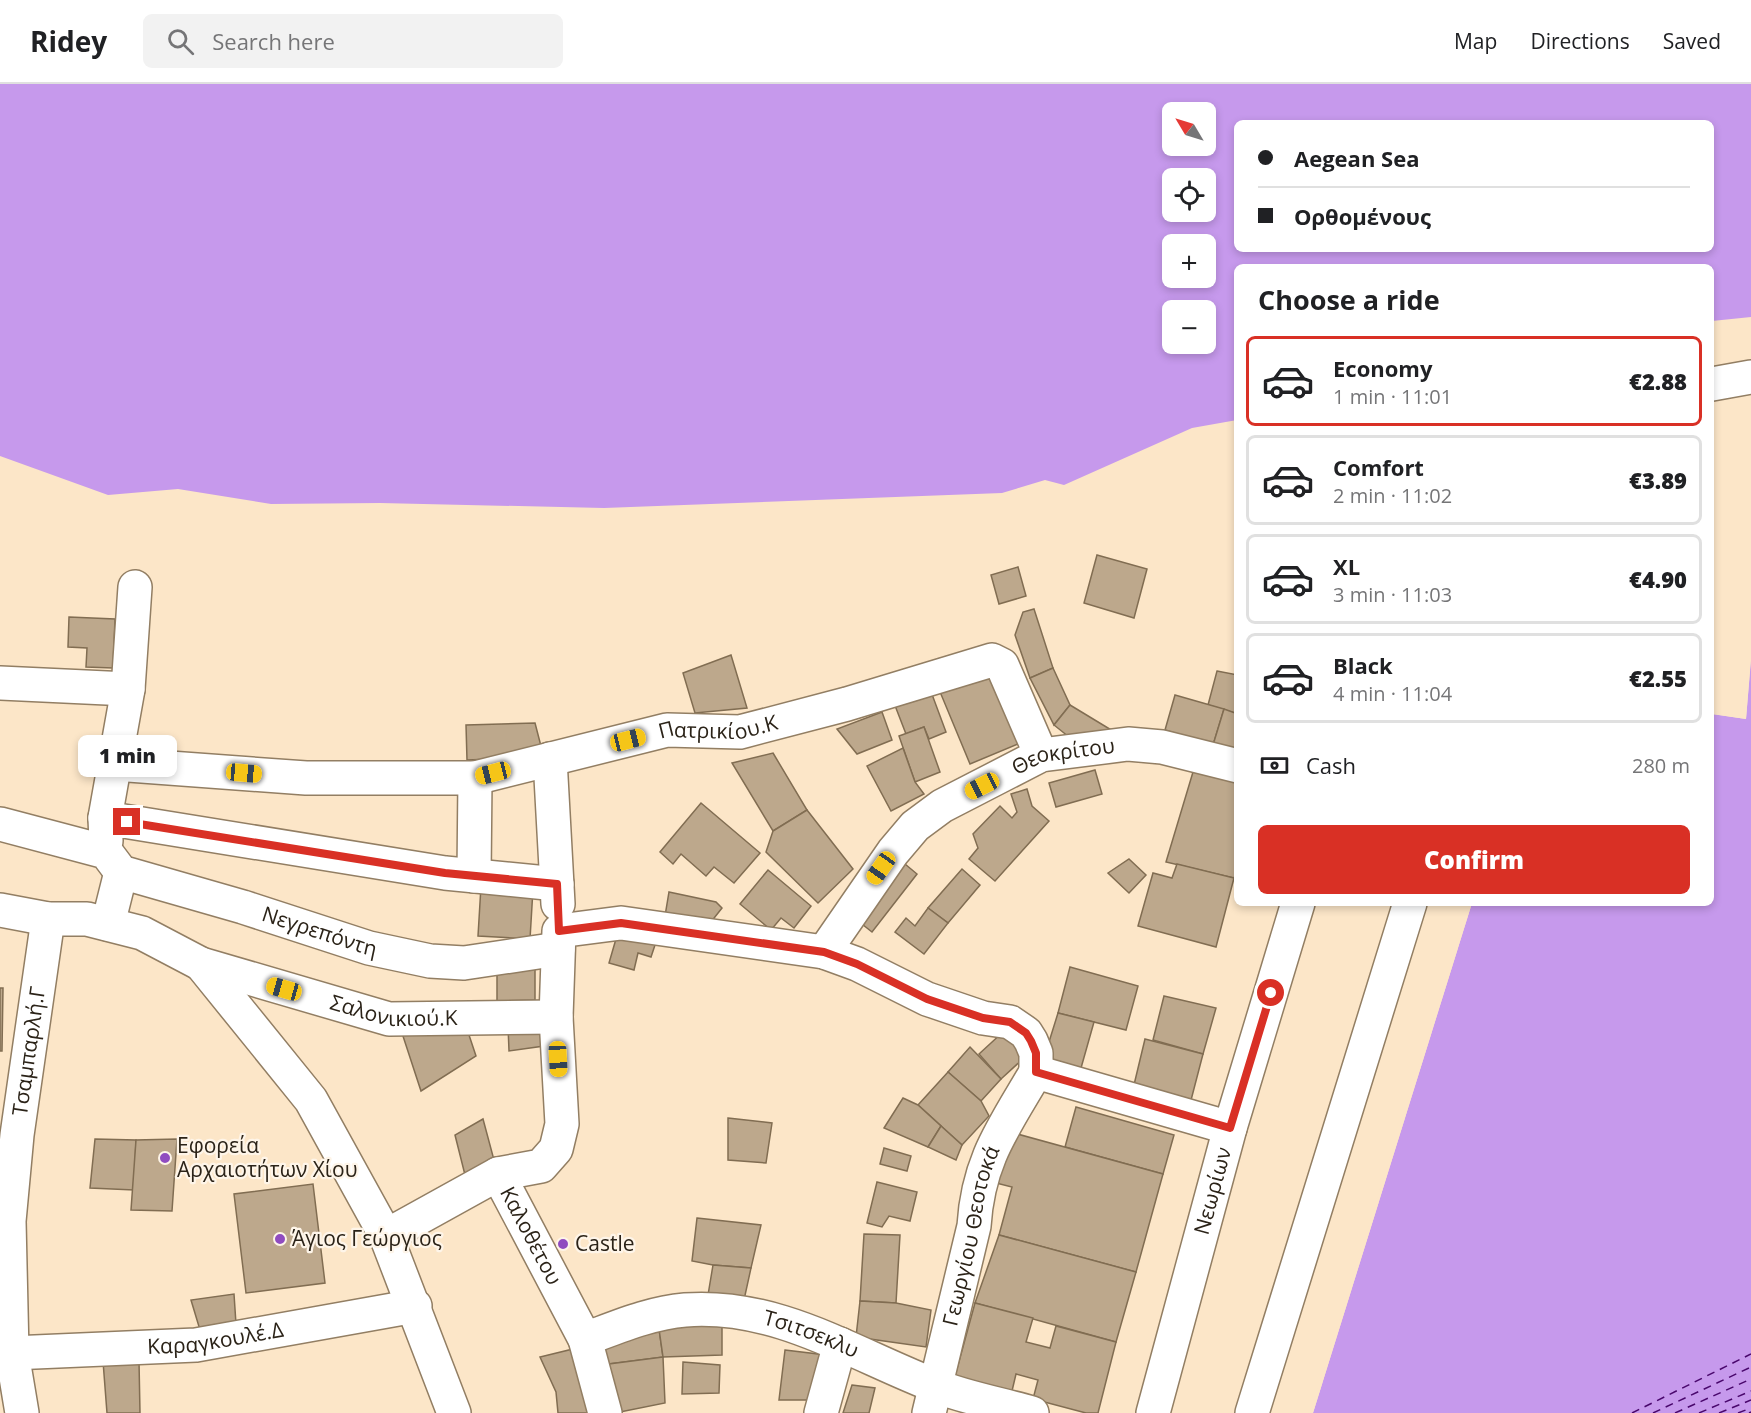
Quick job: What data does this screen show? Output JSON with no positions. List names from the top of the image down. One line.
{"streets":{"street":["Πατρικίου.Κ","Θεοκρίτου","Νεγρεπόντη","Σαλονικιού.Κ","Τσαμπαρλή.Γ","Νεωρίων","Καλοθέτου","Γεωργίου Θεοτοκά","Τσιτσεκλυ","Καραγκουλέ.Δ"]},"crossings":[["Πατρικίου.Κ","Θεοκρίτου"],["Πατρικίου.Κ","Καλοθέτου"],["Θεοκρίτου","Νεγρεπόντη"],["Νεγρεπόντη","Καλοθέτου"],["Νεγρεπόντη","Γεωργίου Θεοτοκά"],["Σαλονικιού.Κ","Καλοθέτου"],["Τσαμπαρλή.Γ","Καραγκουλέ.Δ"],["Καλοθέτου","Τσιτσεκλυ"],["Γεωργίου Θεοτοκά","Τσιτσεκλυ"]],"places":["Εφορεία Αρχαιοτήτων Χίου","Άγιος Γεώργιος","Castle"],"north":"top left","page":{"header":"Ridey","search":"Search here","nav":["Map","Directions","Saved"],"map_buttons":["+","−"],"banner":["Aegean Sea","Ορθομένους"],"heading":"Choose a ride","list":[{"name":"Economy","note":"1 min · 11:01","value":"€2.88"},{"name":"Comfort","note":"2 min · 11:02","value":"€3.89"},{"name":"XL","note":"3 min · 11:03","value":"€4.90"},{"name":"Black","note":"4 min · 11:04","value":"€2.55"}],"pay":["Cash","280 m"],"bubble":"1 min","buttons":"Confirm"}}
